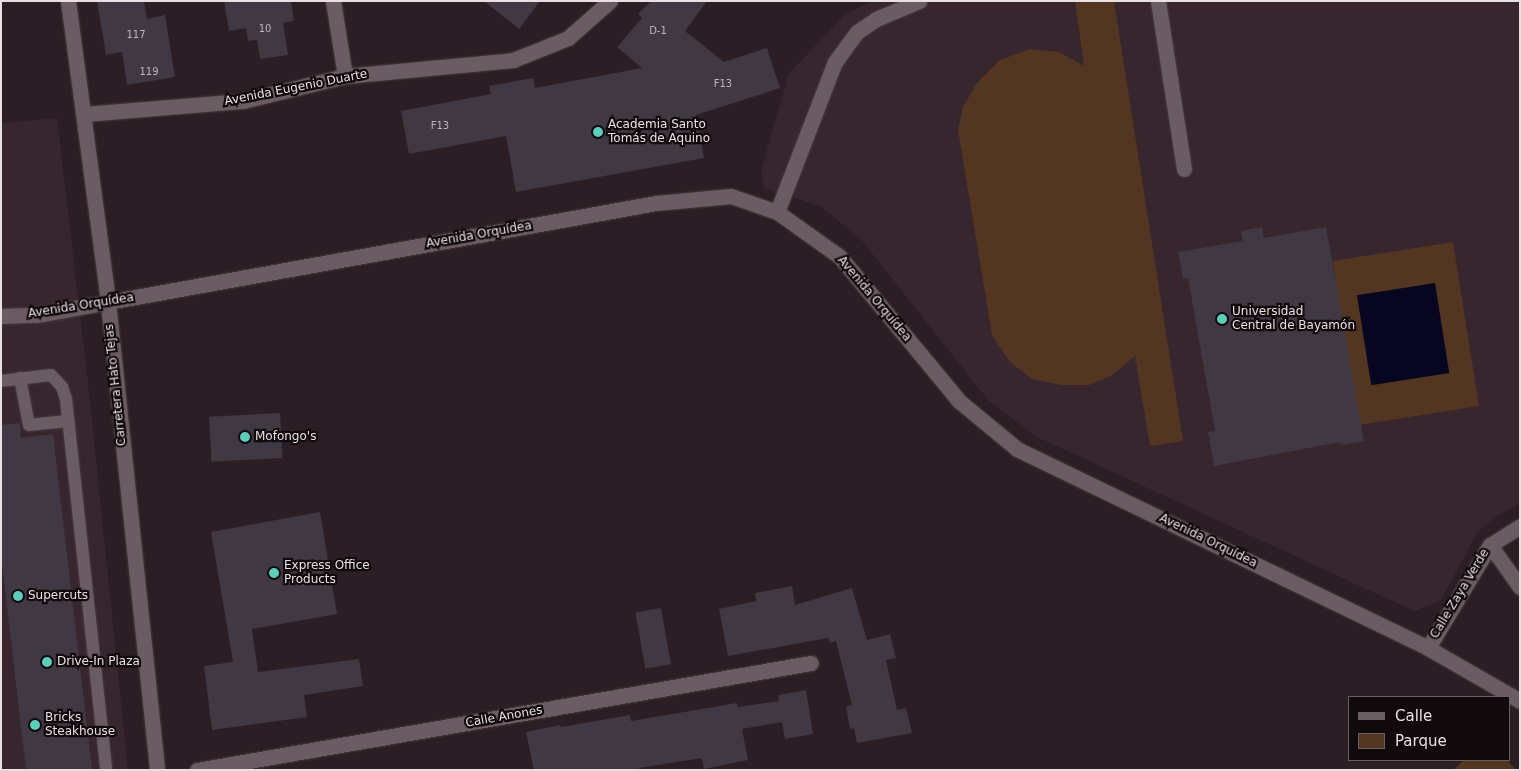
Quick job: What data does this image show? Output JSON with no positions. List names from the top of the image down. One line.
{"streets":{"street":["Avenida Eugenio Duarte","Avenida Orquídea","Carretera Hato Tejas","Calle Zaya Verde","Calle Anones"]},"crossings":[["Avenida Eugenio Duarte","Carretera Hato Tejas"],["Avenida Orquídea","Carretera Hato Tejas"],["Avenida Orquídea","Calle Zaya Verde"]],"places":["Academia Santo Tomás de Aquino","Universidad Central de Bayamón","Mofongo's","Express Office Products","Supercuts","Drive-In Plaza","Bricks Steakhouse"],"house_numbers":["10","D-1","117","119","F13","F13"],"legend":["Calle","Parque"]}
